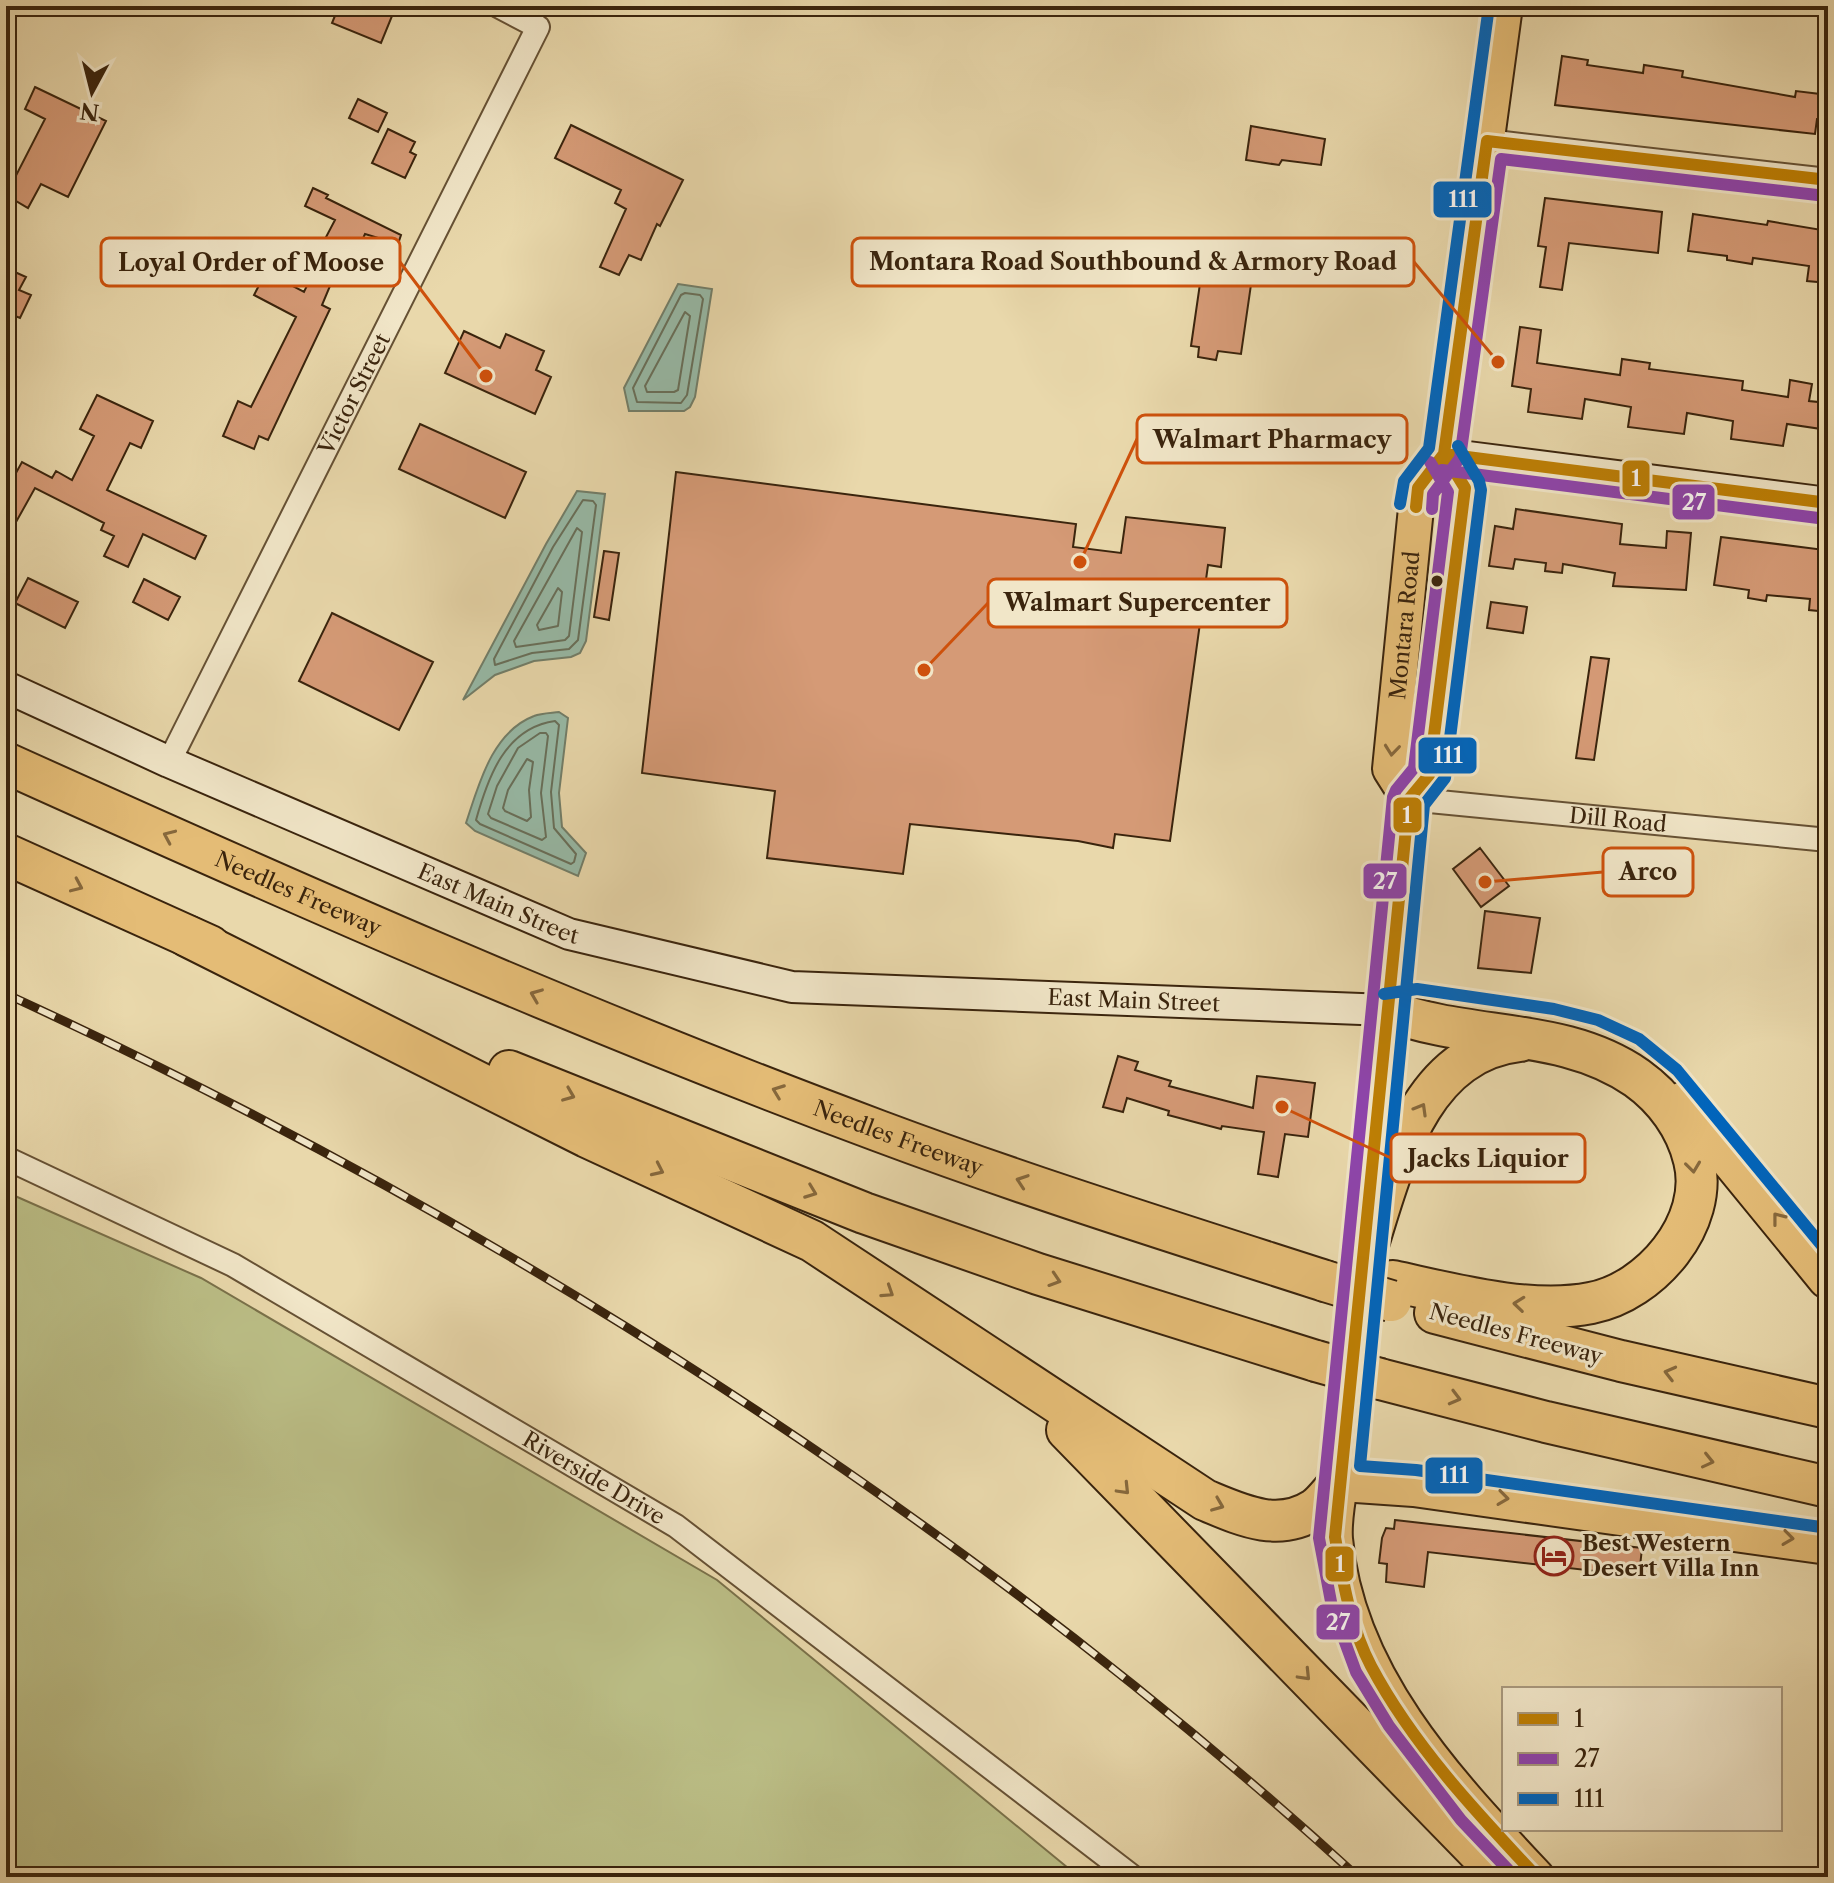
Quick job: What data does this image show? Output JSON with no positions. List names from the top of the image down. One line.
{"streets":{"highway":["Needles Freeway"],"main road":["Montara Road"],"street":["Victor Street","Dill Road","East Main Street","Riverside Drive"]},"crossings":[["Victor Street","East Main Street"],["Montara Road","Dill Road"],["Montara Road","East Main Street"]],"places":{"other":["Montara Road Southbound & Armory Road","Loyal Order of Moose","Walmart Pharmacy","Walmart Supercenter","Arco","Jacks Liquior"],"hotel":["Best Western Desert Villa Inn"]},"lines":["transit line 111","transit line 1","transit line 27"],"legend":["1","27","111"],"north":"bottom"}
